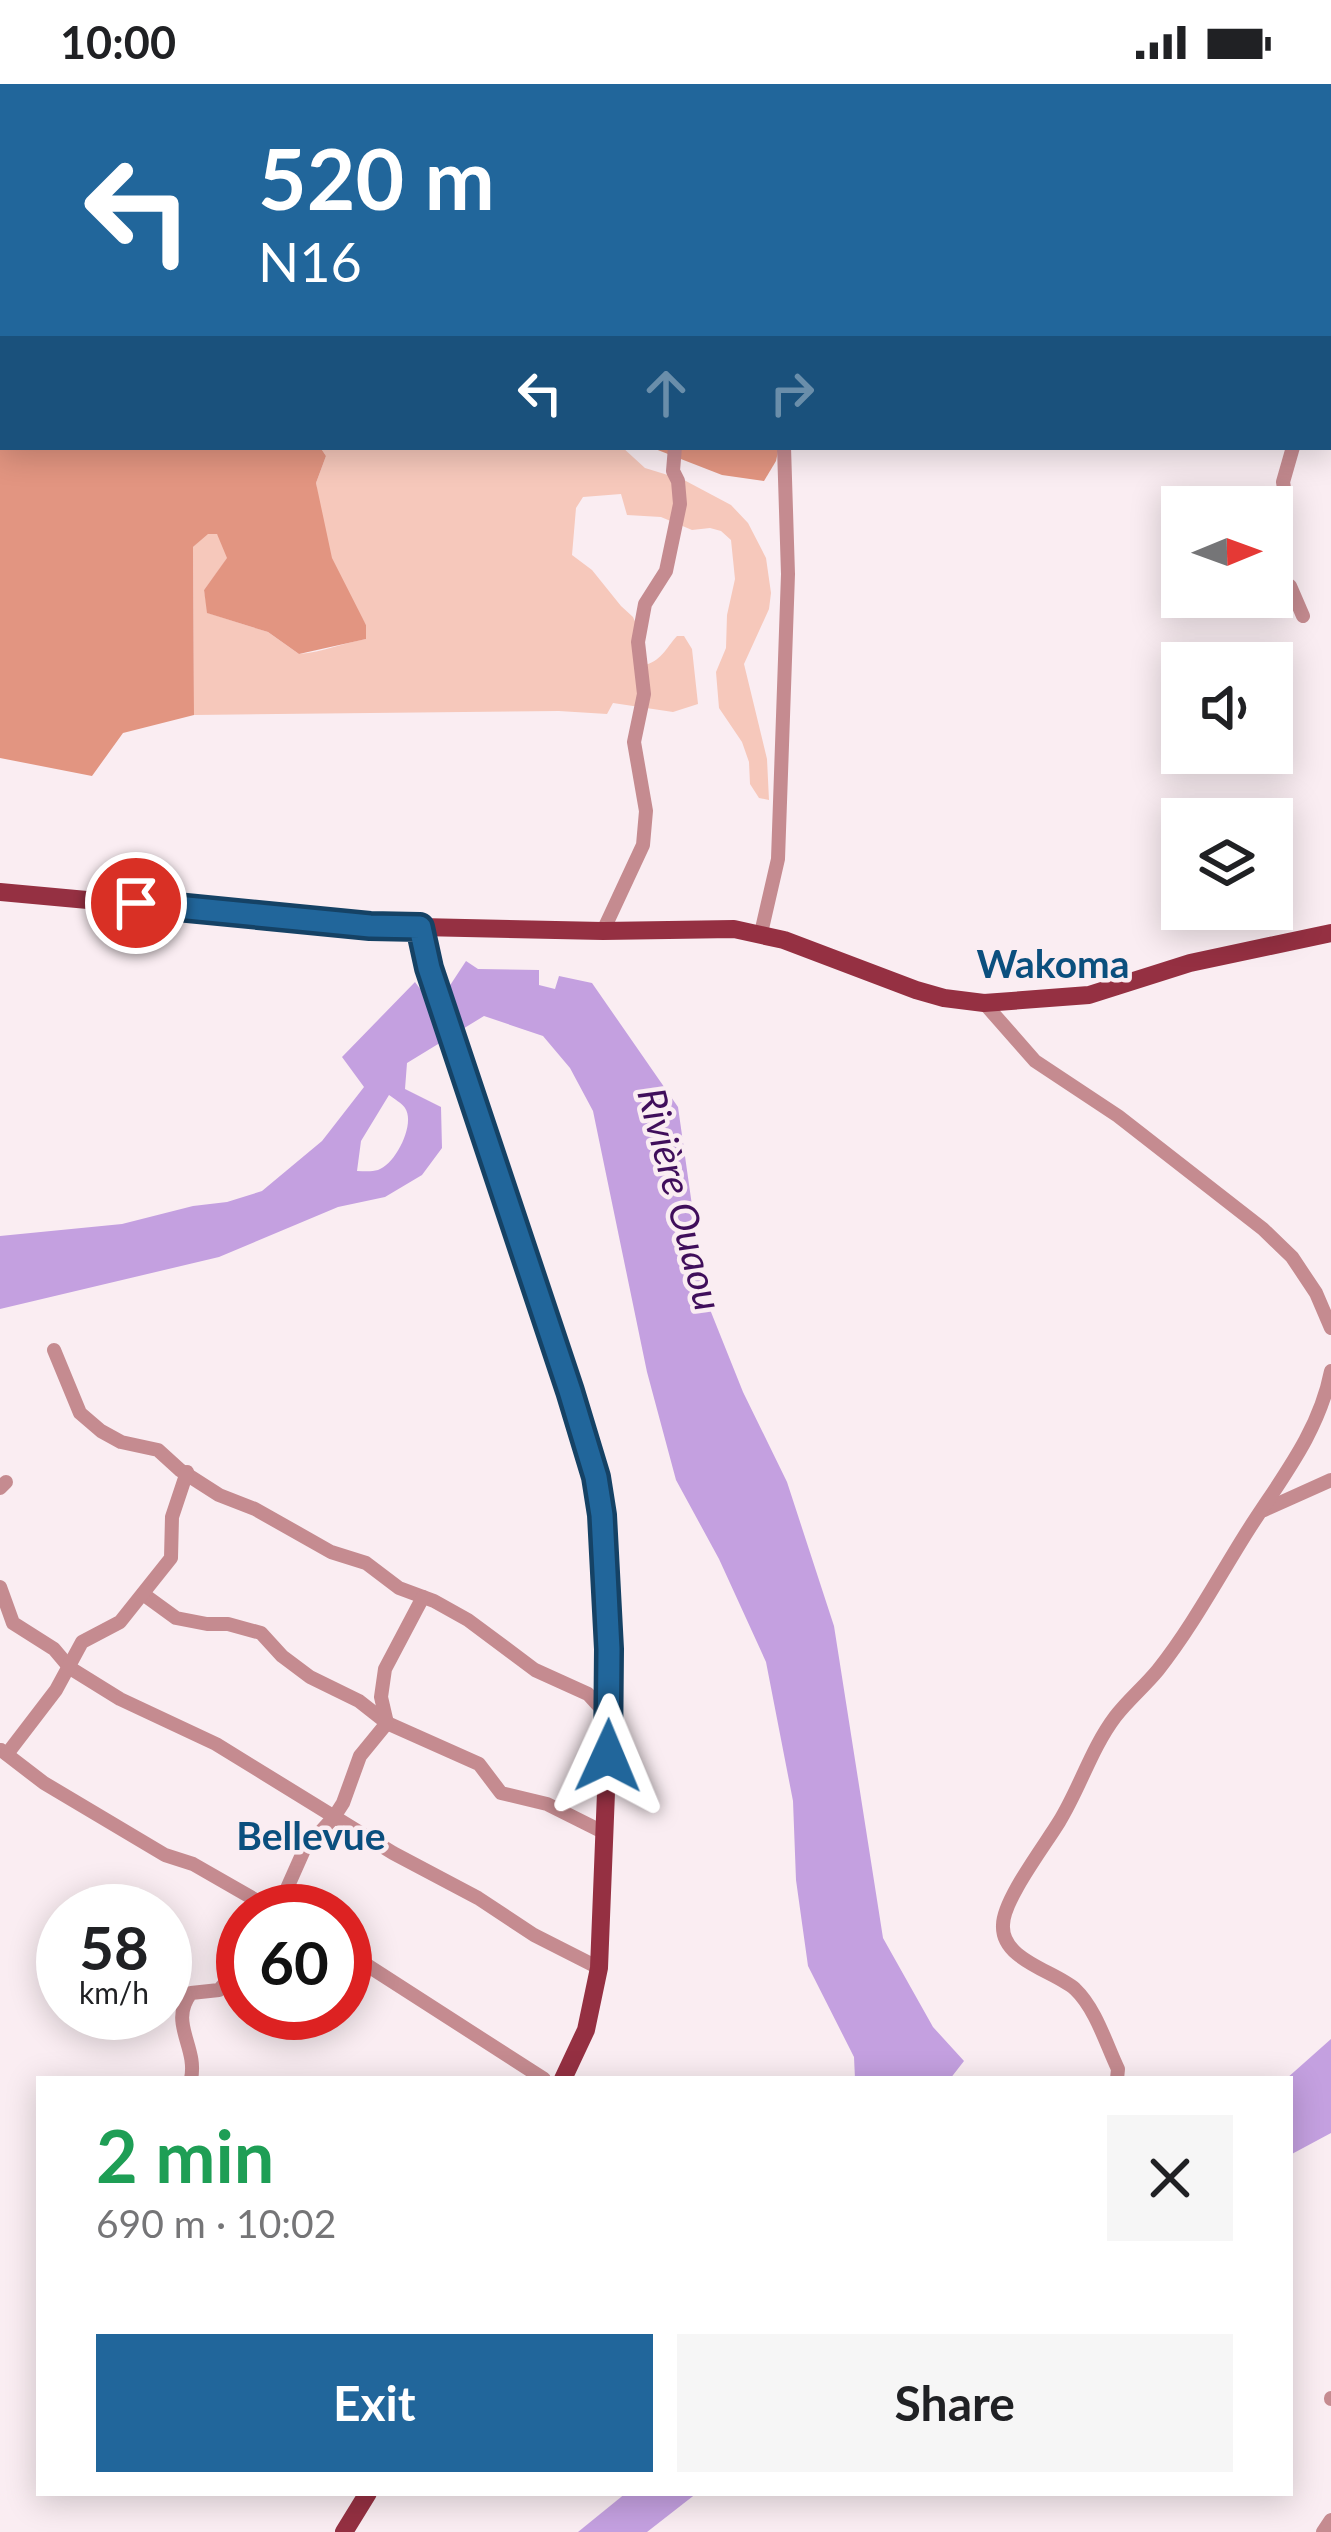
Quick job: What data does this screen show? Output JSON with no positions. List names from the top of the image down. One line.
{"districts":["Wakoma","Bellevue"],"water":["Rivière Ouaou"],"north":"right","page":{"status":"10:00","turn":["520 m","N16"],"speed":"58 km/h","limit":"60","heading":["2 min","690 m · 10:02"],"buttons":["Exit","Share"]}}
